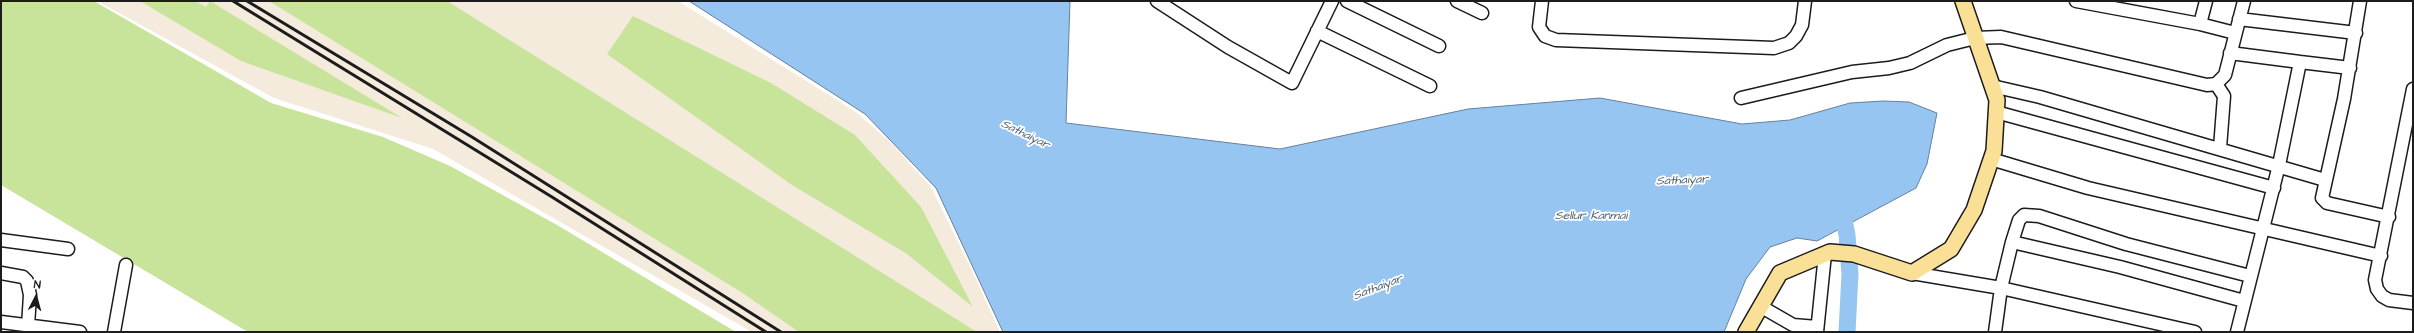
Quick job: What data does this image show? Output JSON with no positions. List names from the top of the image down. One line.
{"water":["Sathaiyar","Sellur Kanmai"],"north":"top"}
